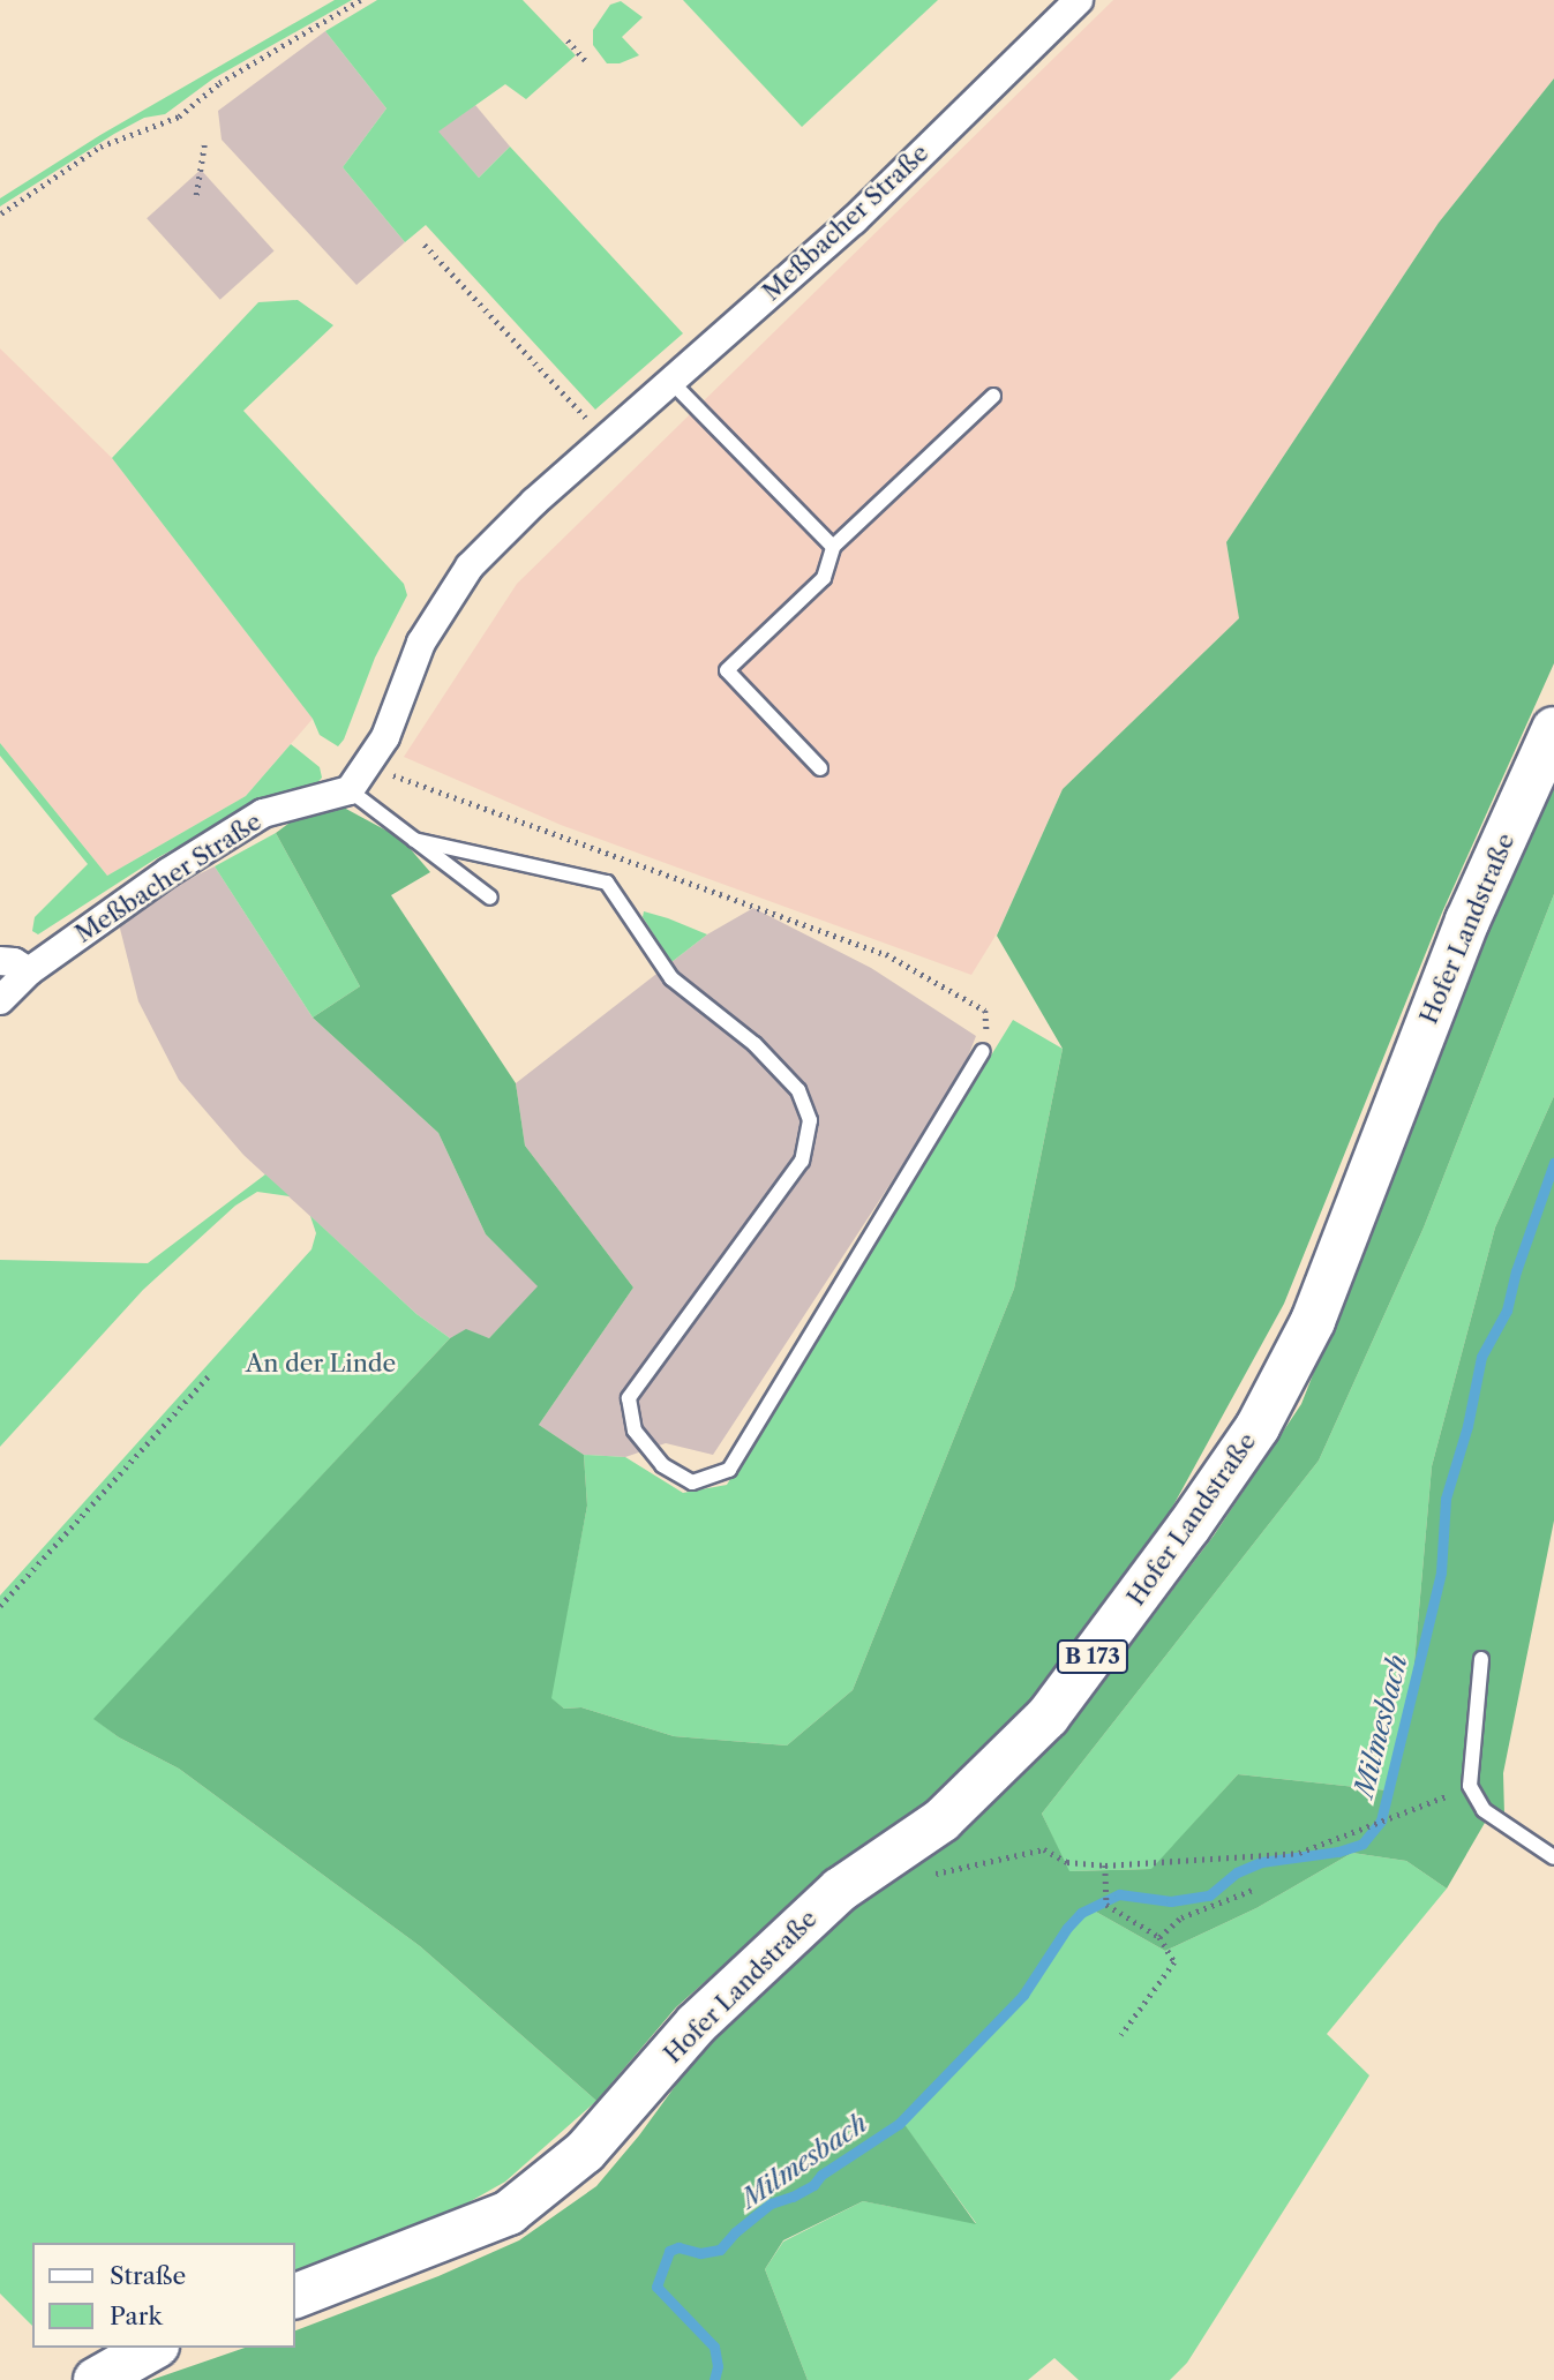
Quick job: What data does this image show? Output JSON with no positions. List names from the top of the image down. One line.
{"streets":{"main road":["Hofer Landstraße","B 173"],"street":["Meßbacher Straße"]},"water":["Milmesbach"],"parks":["An der Linde"],"legend":["Straße","Park"]}
